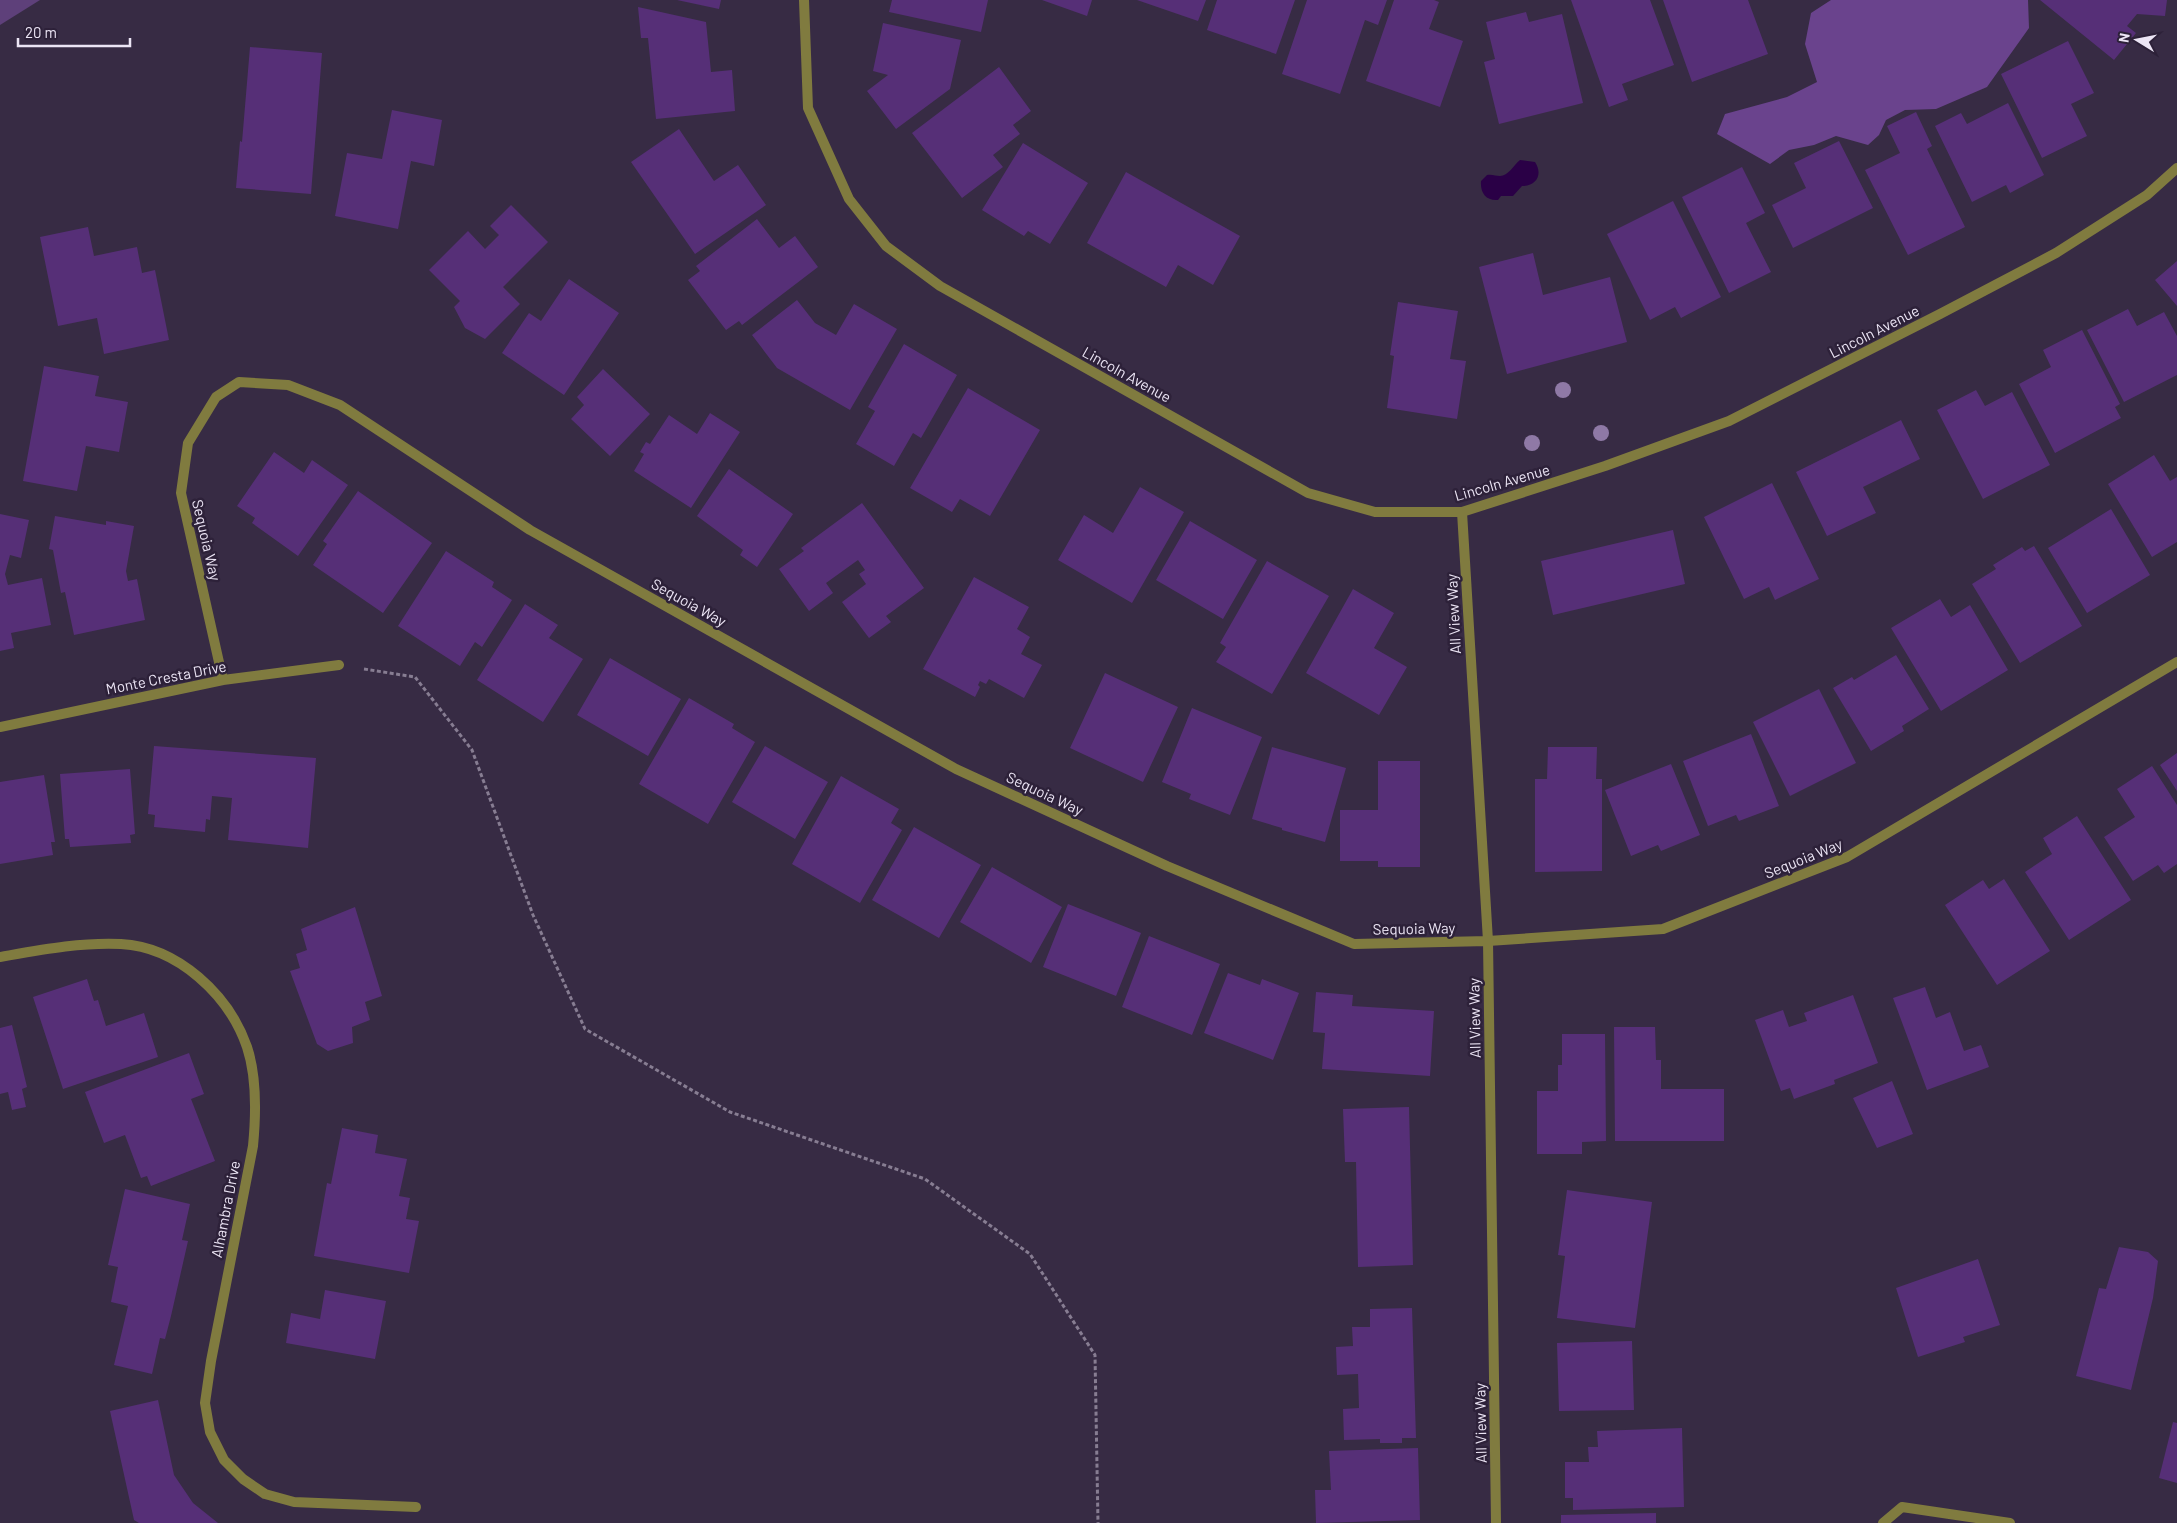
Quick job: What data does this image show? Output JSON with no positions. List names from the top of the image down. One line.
{"streets":{"street":["Lincoln Avenue","Sequoia Way","All View Way","Monte Cresta Drive","Alhambra Drive"]},"crossings":[["Lincoln Avenue","All View Way"],["Sequoia Way","All View Way"],["Sequoia Way","Monte Cresta Drive"]],"scale_bar":"20 m","north":"left"}
